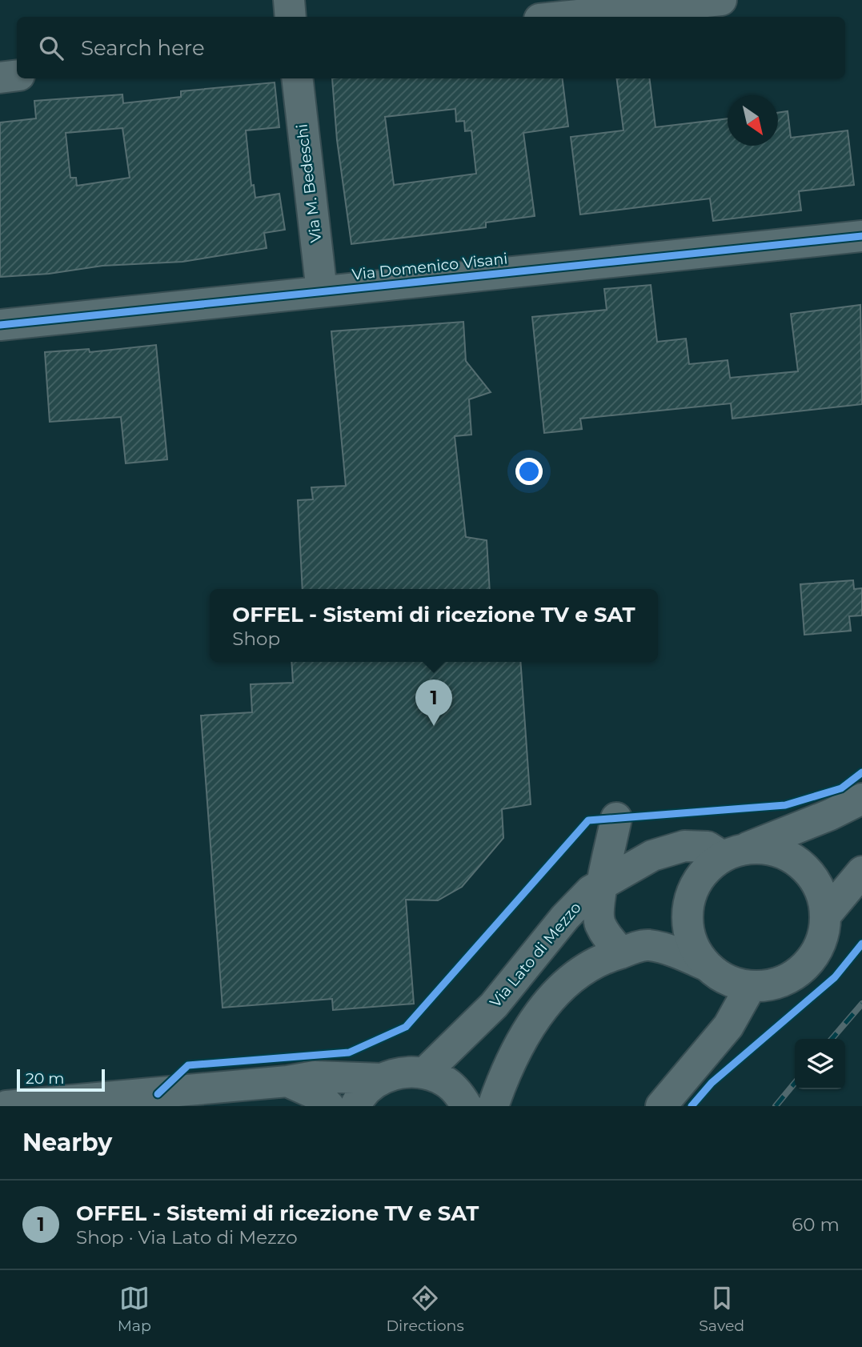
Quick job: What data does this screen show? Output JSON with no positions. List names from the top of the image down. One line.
{"streets":{"street":["Via M. Bedeschi","Via Domenico Visani","Via Lato di Mezzo"]},"crossings":[["Via M. Bedeschi","Via Domenico Visani"]],"scale_bar":"20 m","north":"bottom right","page":{"search":"Search here","popup":["OFFEL - Sistemi di ricezione TV e SAT","Shop"],"pins":"1","scale":"20 m","heading":"Nearby","list":[{"mark":"1","name":"OFFEL - Sistemi di ricezione TV e SAT","note":"Shop · Via Lato di Mezzo","value":"60 m"}],"nav":["Map","Directions","Saved"]}}
